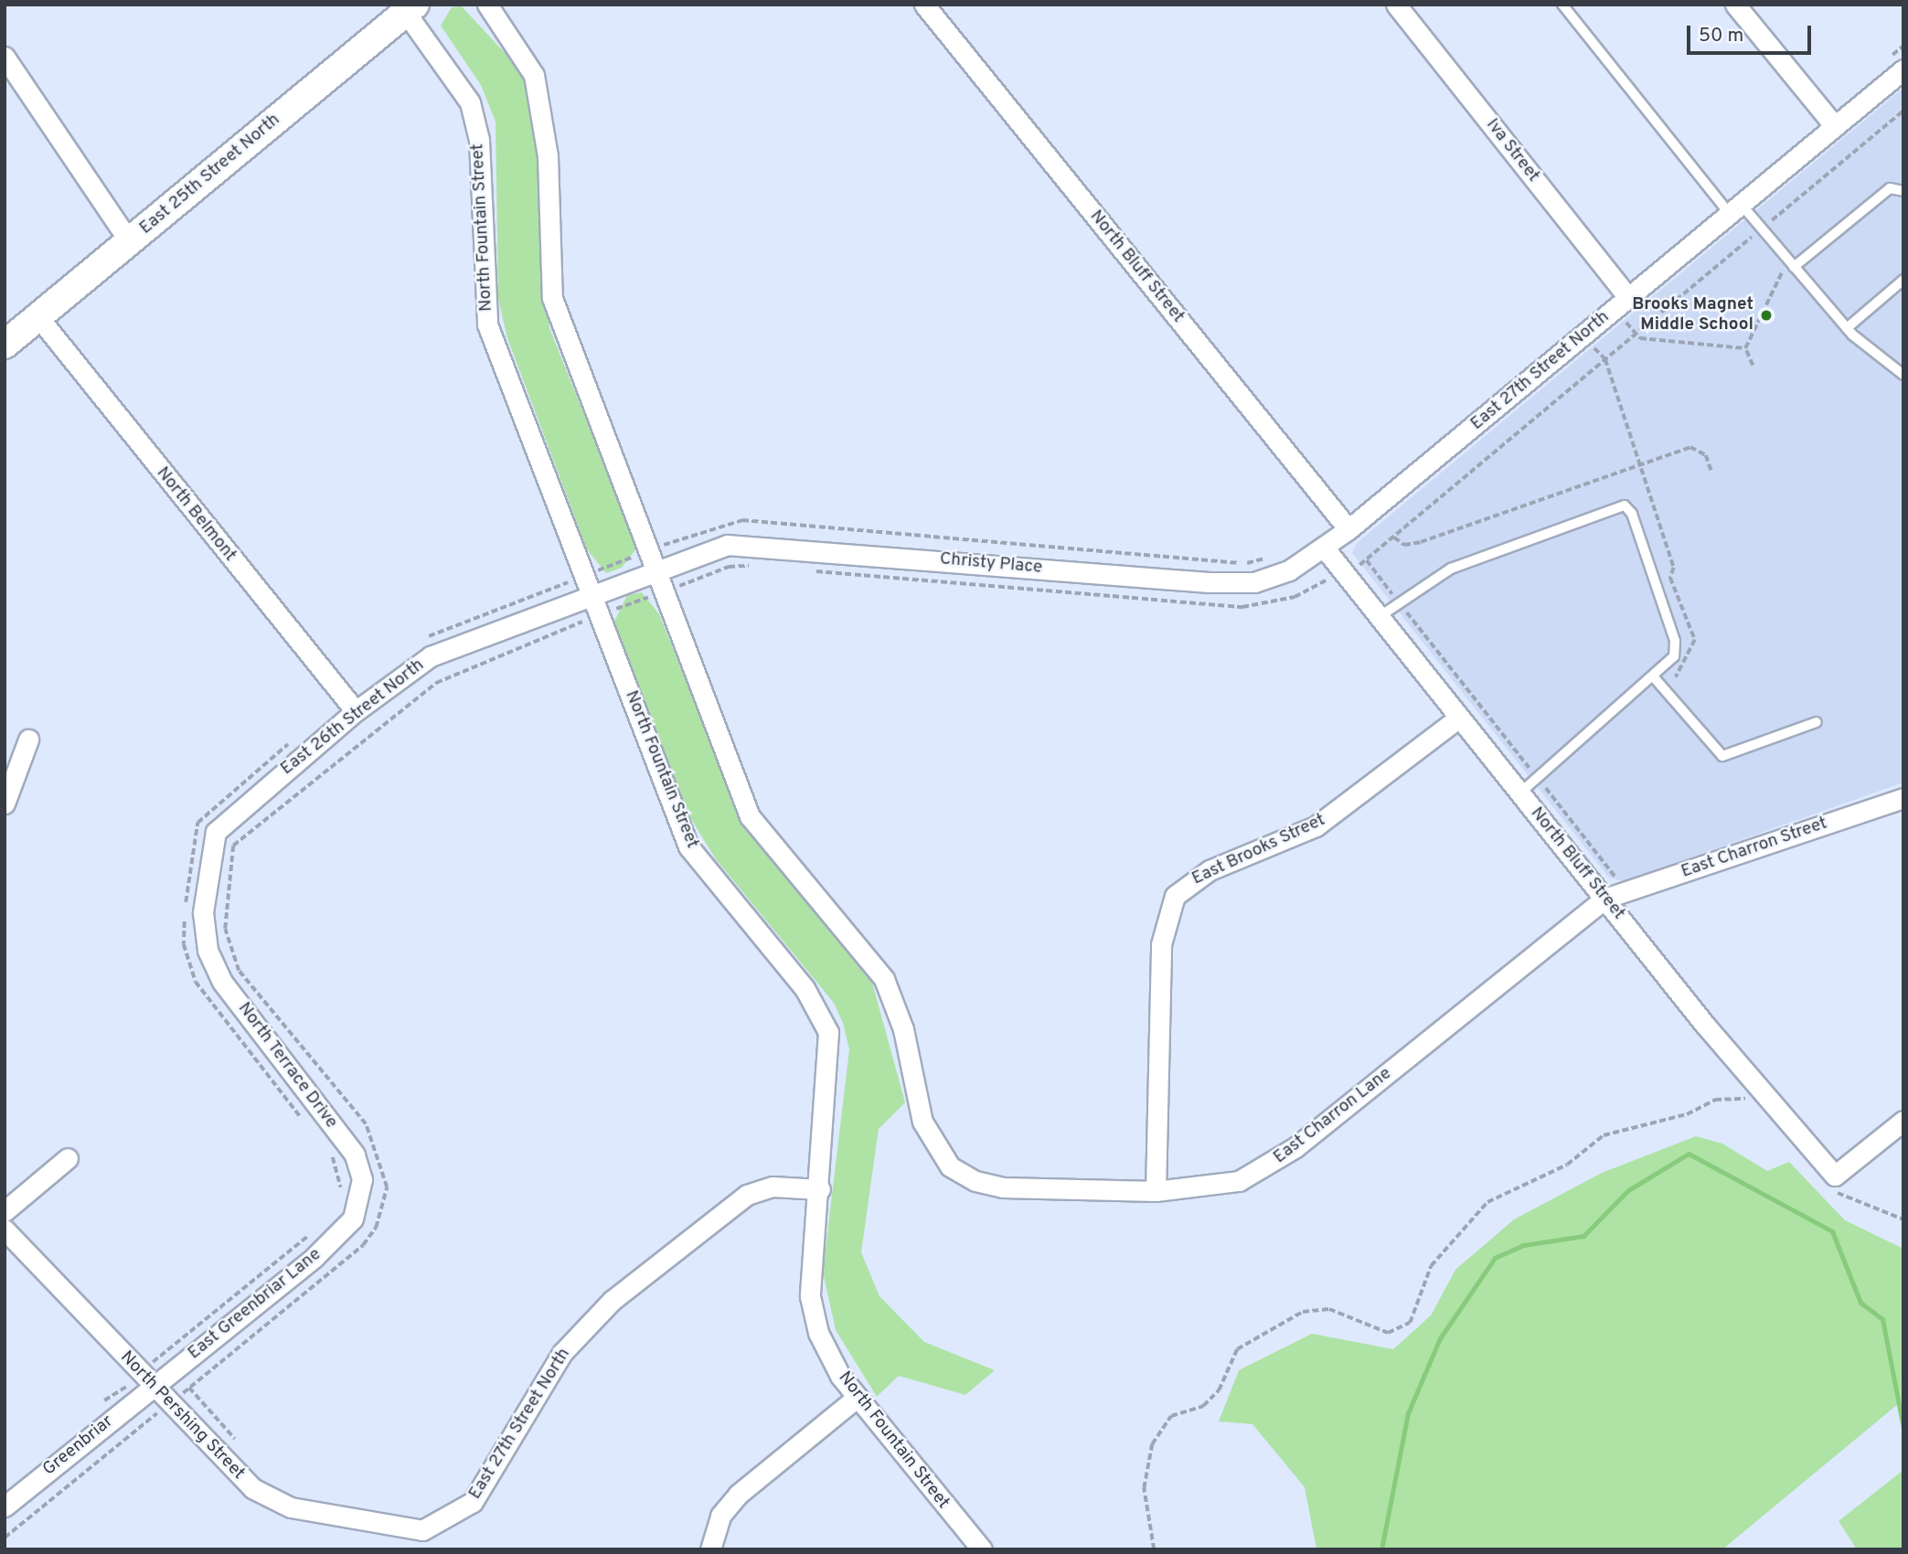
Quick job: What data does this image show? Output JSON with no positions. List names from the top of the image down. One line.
{"streets":{"street":["Iva Street","East 25th Street North","North Fountain Street","North Bluff Street","East 27th Street North","North Belmont","Christy Place","East 26th Street North","East Charron Street","East Brooks Street","North Terrace Drive","East Charron Lane","East Greenbriar Lane","North Pershing Street","Greenbriar"]},"crossings":[["Iva Street","East 27th Street North"],["East 25th Street North","North Fountain Street"],["East 25th Street North","North Belmont"],["North Fountain Street","East 27th Street North"],["North Fountain Street","East 26th Street North"],["North Bluff Street","East 27th Street North"],["North Bluff Street","Christy Place"],["North Bluff Street","East Charron Street"],["North Bluff Street","East Brooks Street"],["North Bluff Street","East Charron Lane"],["East 27th Street North","Christy Place"],["East 27th Street North","North Pershing Street"],["North Belmont","East 26th Street North"],["Christy Place","East 26th Street North"],["East 26th Street North","North Terrace Drive"],["East Charron Street","East Charron Lane"],["East Brooks Street","East Charron Lane"],["North Terrace Drive","East Greenbriar Lane"],["East Greenbriar Lane","North Pershing Street"],["East Greenbriar Lane","Greenbriar"],["North Pershing Street","Greenbriar"]],"places":["Brooks Magnet Middle School"],"scale_bar":"50 m"}
